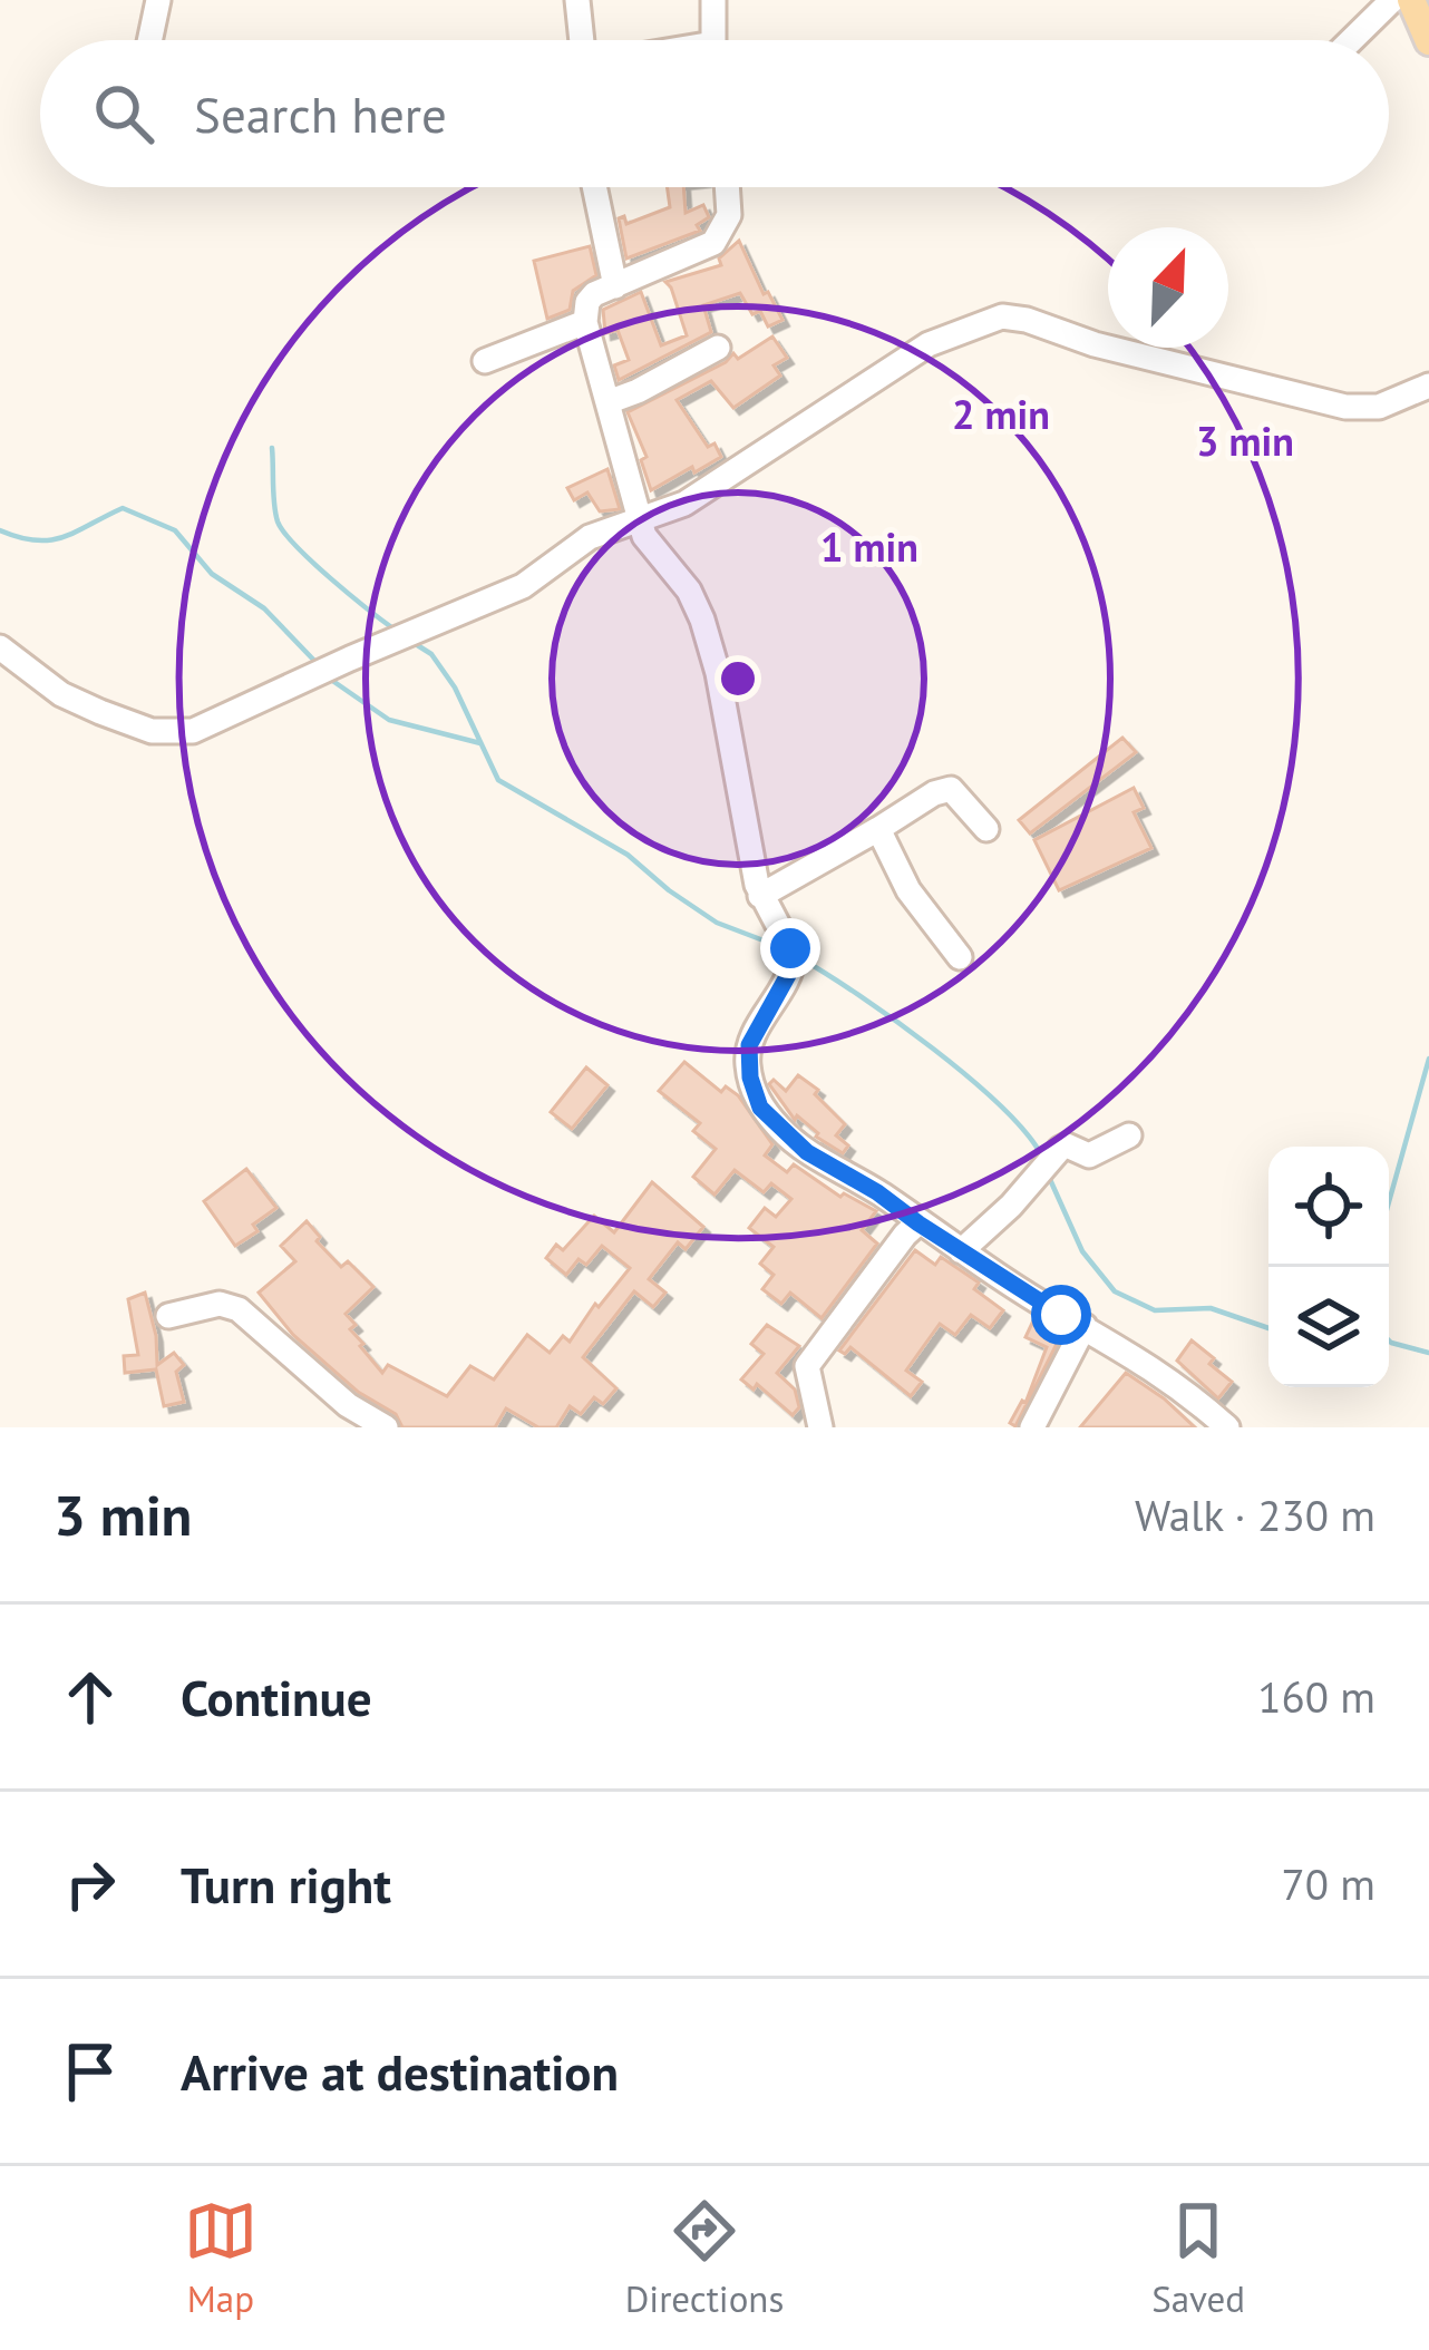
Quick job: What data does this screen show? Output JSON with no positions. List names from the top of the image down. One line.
{"north":"top right","page":{"search":"Search here","heading":["3 min","Walk · 230 m"],"list":[["Continue","160 m"],["Turn right","70 m"],"Arrive at destination"],"nav":["Map","Directions","Saved"]},"rings":["2 min","3 min","1 min"]}
